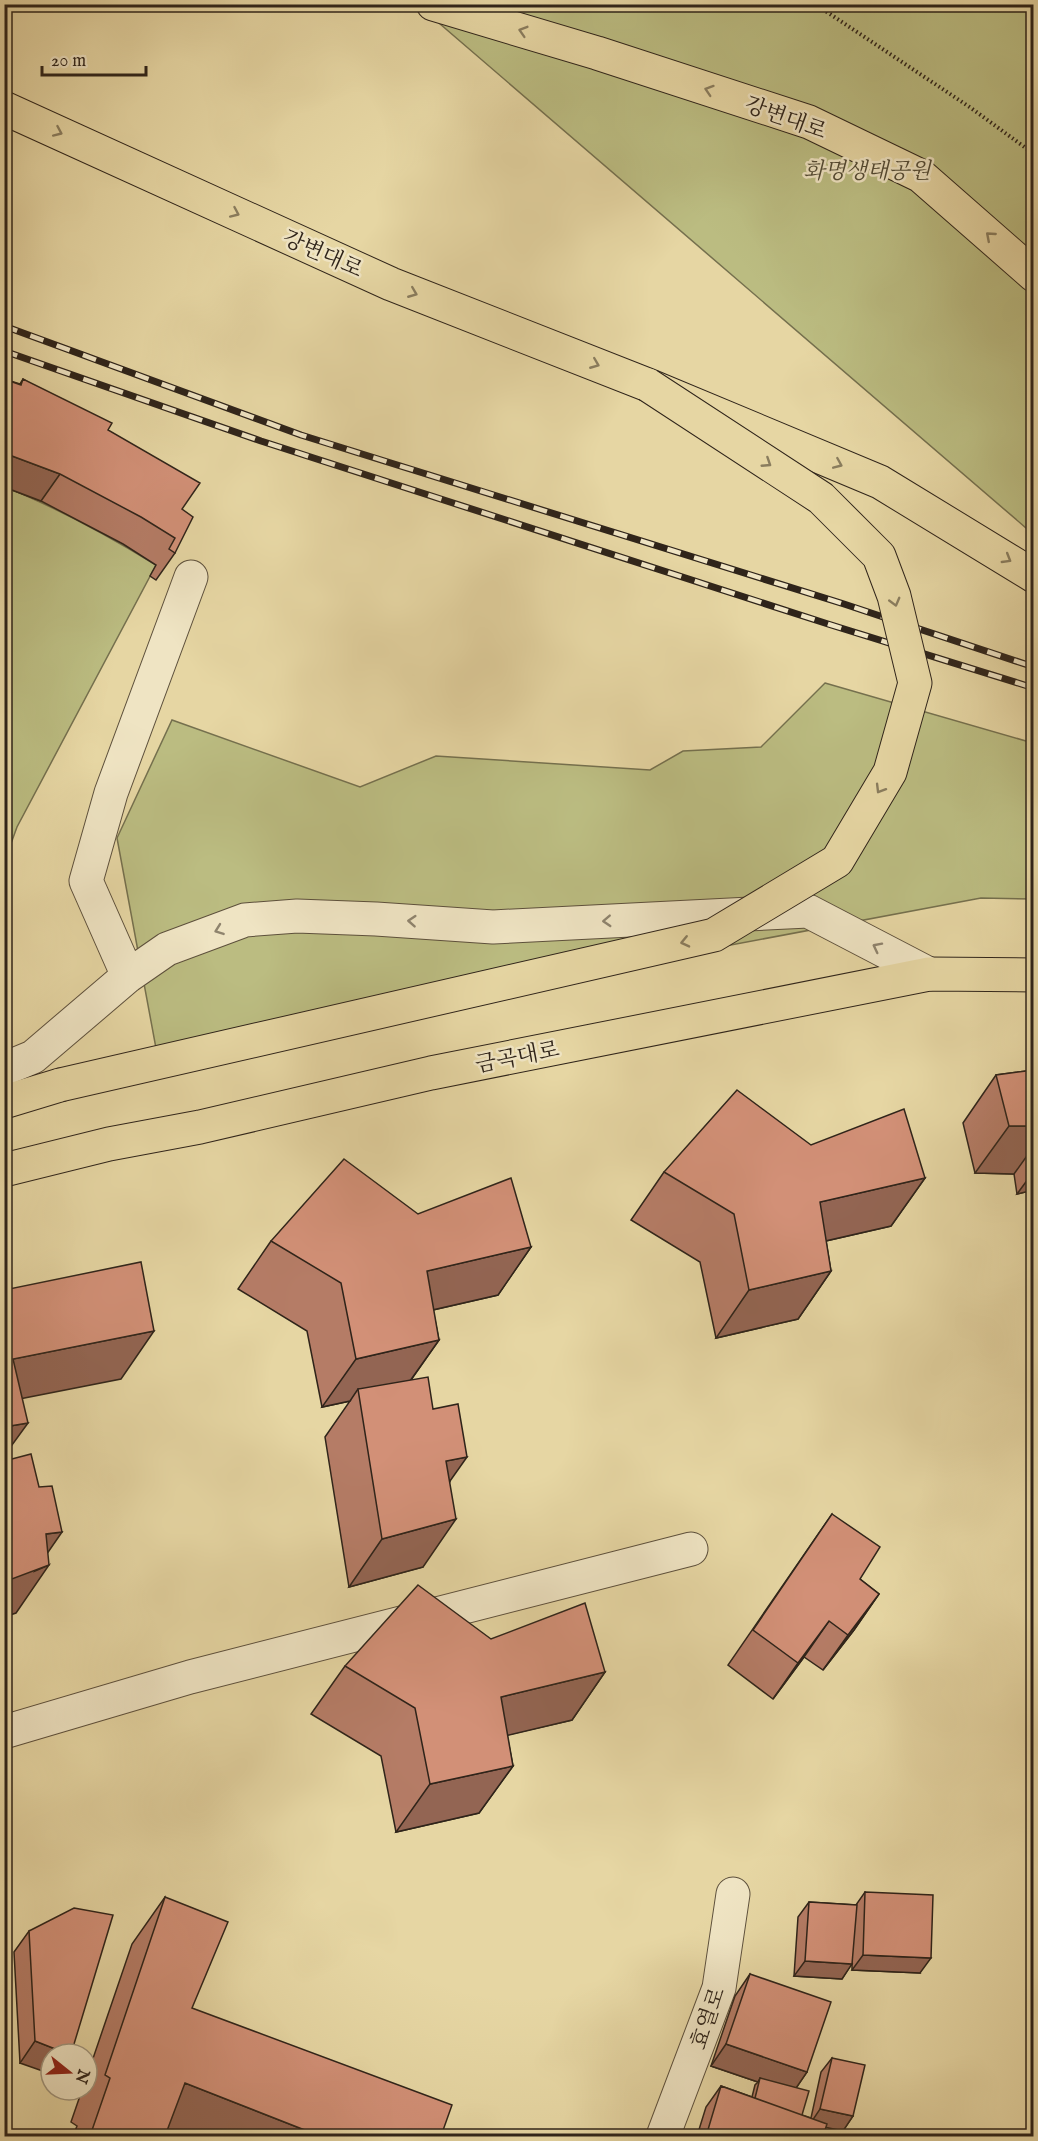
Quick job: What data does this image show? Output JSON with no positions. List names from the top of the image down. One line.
{"streets":{"main road":["강변대로","금곡대로"],"street":["효열로"]},"parks":["화명생태공원"],"scale_bar":"20 m","north":"right"}
